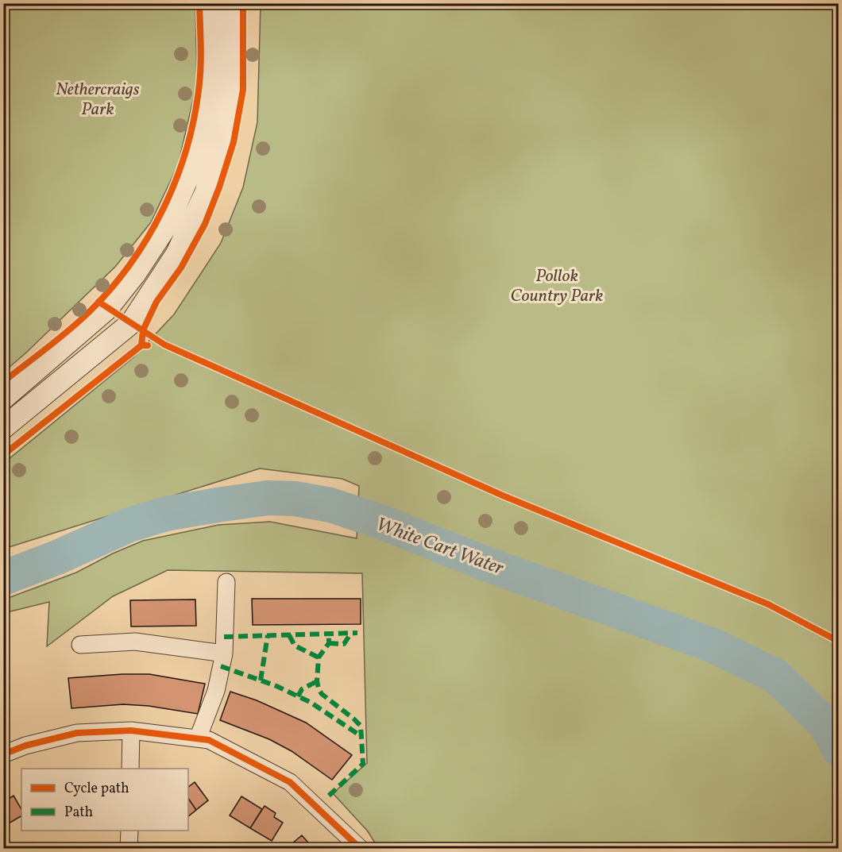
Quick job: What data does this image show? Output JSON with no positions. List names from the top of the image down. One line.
{"water":["White Cart Water"],"parks":["Nethercraigs Park","Pollok Country Park"],"legend":["Cycle path","Path"]}
